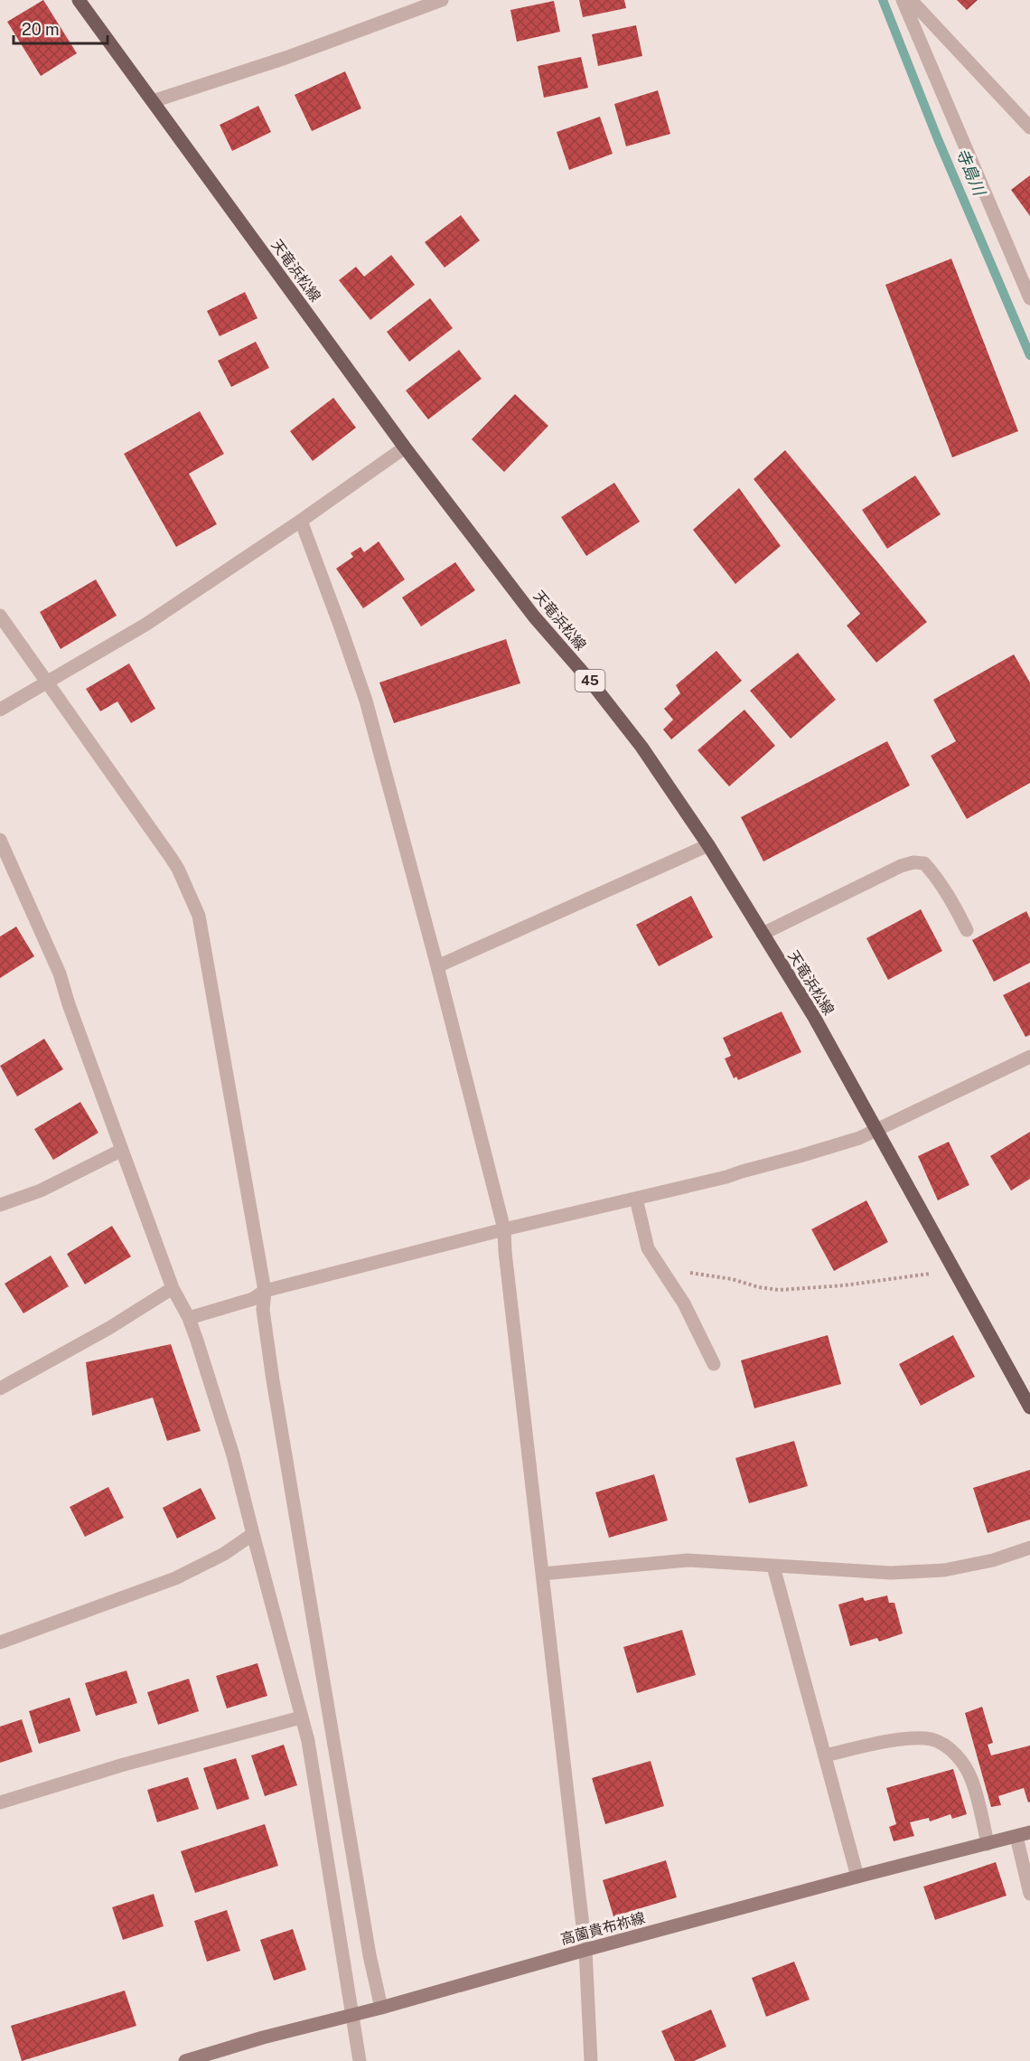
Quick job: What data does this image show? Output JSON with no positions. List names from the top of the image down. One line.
{"streets":{"main road":["天竜浜松線","45","高薗貴布祢線"]},"water":["寺島川"],"scale_bar":"20 m"}
